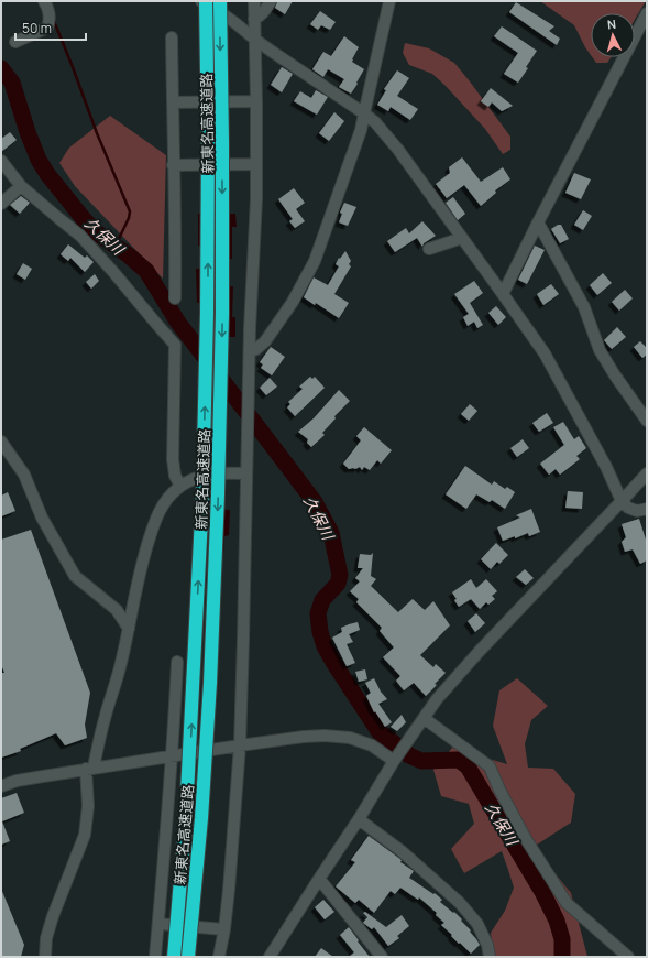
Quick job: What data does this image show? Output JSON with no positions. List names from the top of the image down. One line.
{"streets":{"highway":["新東名高速道路"]},"water":["久保川"],"scale_bar":"50 m","north":"top"}
